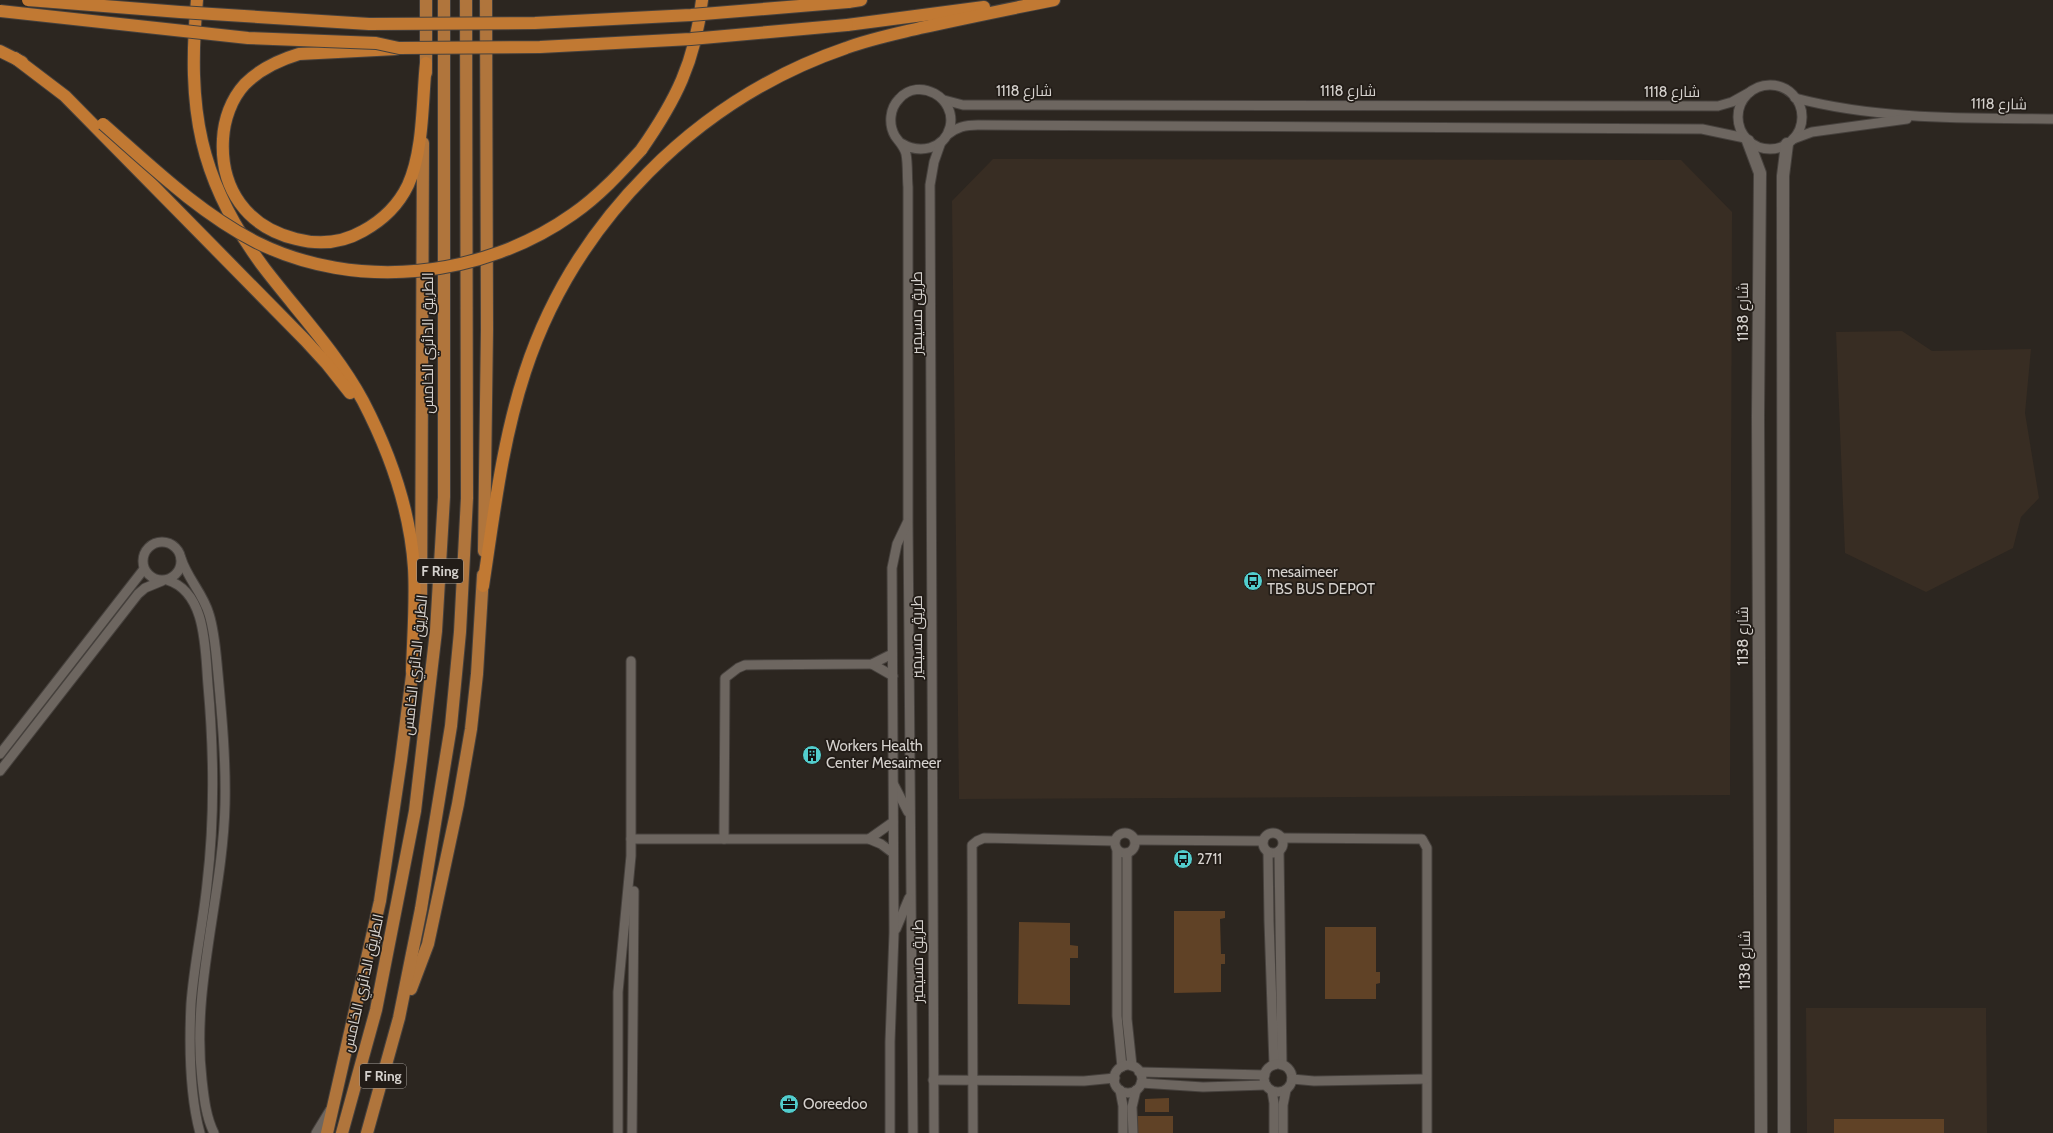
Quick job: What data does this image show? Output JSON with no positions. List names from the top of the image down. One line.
{"streets":{"highway":["الطريق الدائري الخامس","F Ring"],"street":["شارع 1118","شارع 1138","طريق مسيمير"]},"crossings":[["شارع 1118","شارع 1138"],["شارع 1118","طريق مسيمير"]],"places":{"bus stop":["mesaimeer TBS BUS DEPOT","2711"],"building":["Workers Health Center Mesaimeer"],"office":["Ooreedoo"]}}
